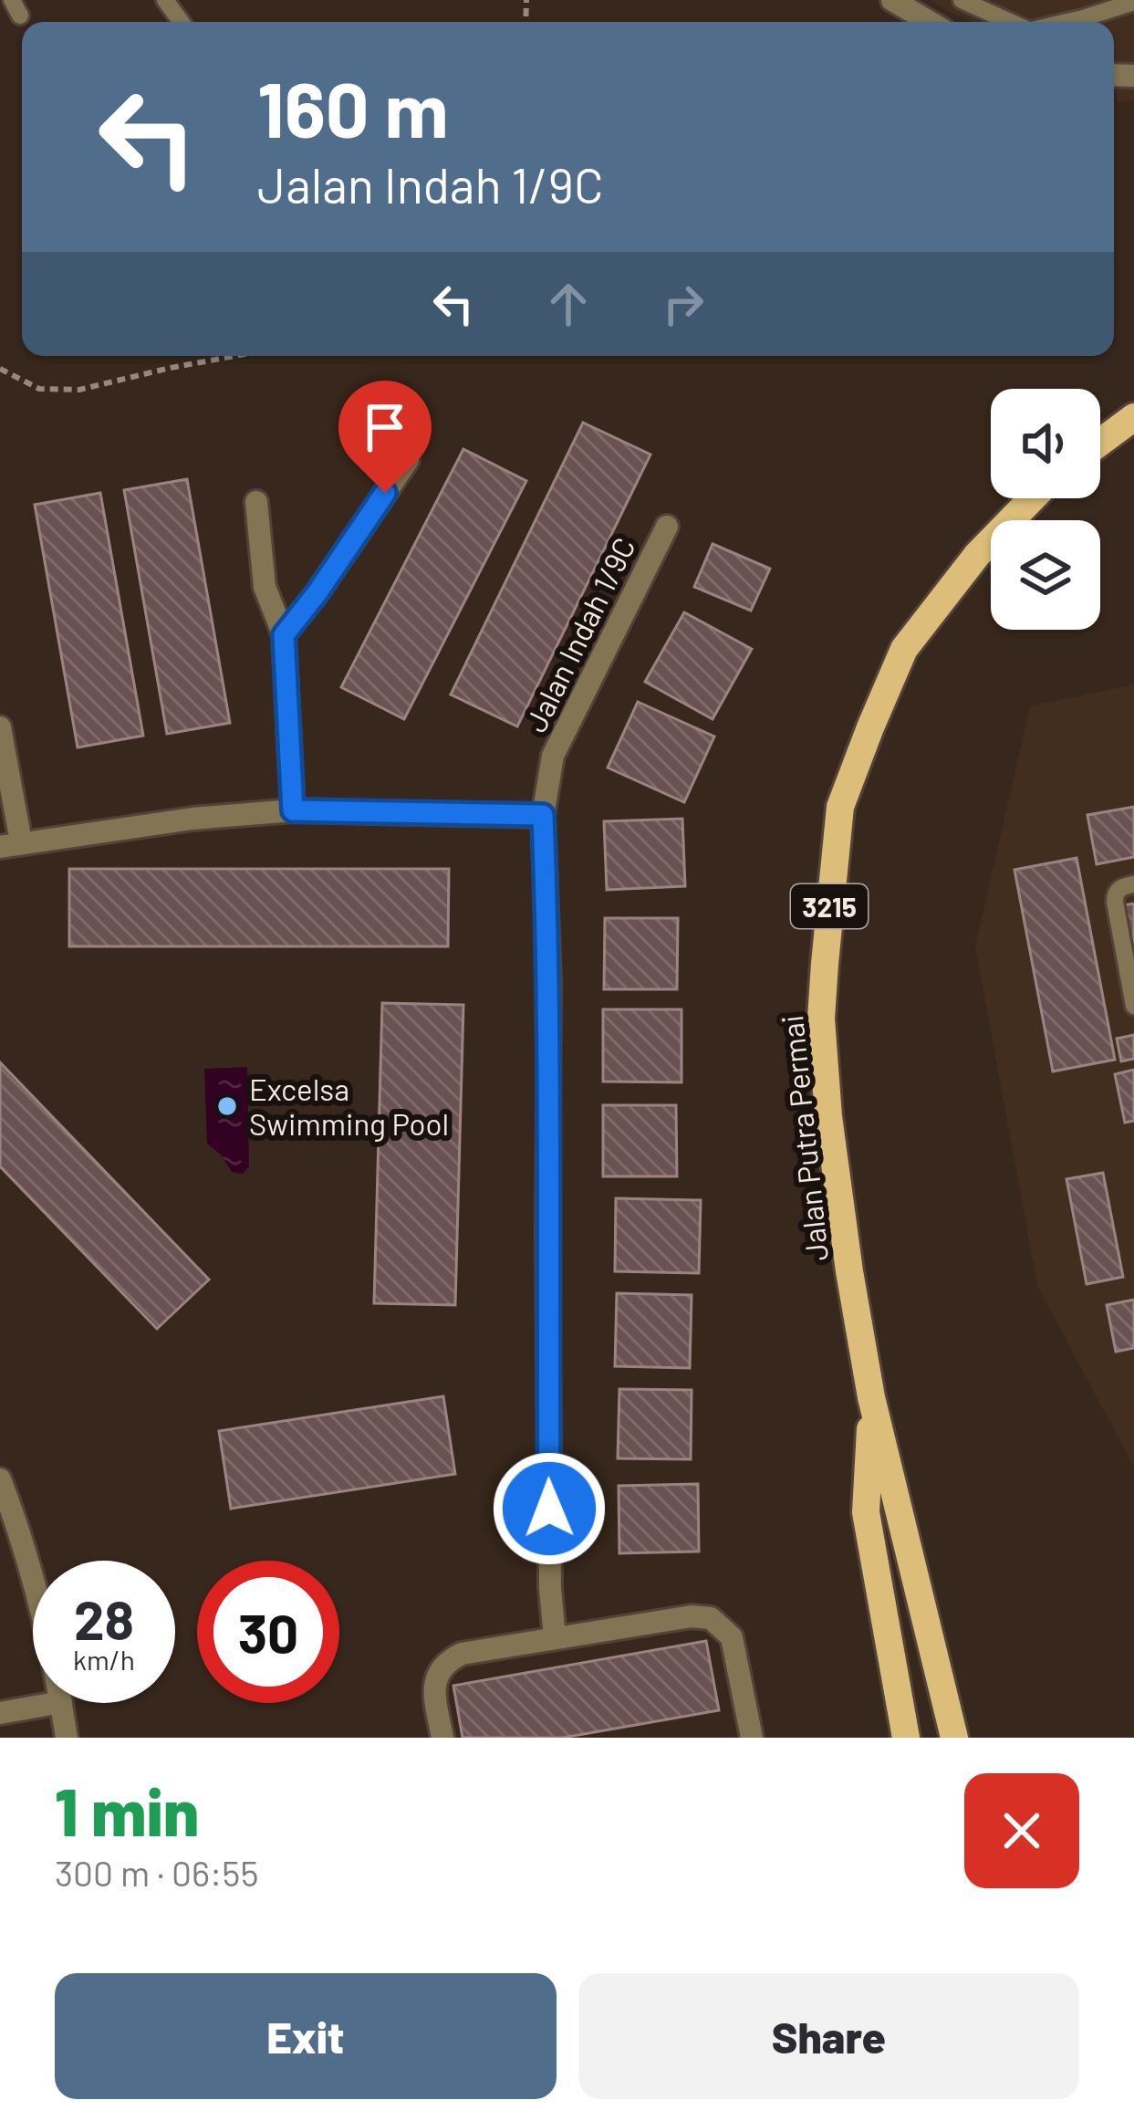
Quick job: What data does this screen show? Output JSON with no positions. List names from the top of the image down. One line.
{"streets":{"main road":["3215","Jalan Putra Permai"],"street":["Jalan Indah 1/9C"]},"places":["Excelsa Swimming Pool"],"page":{"turn":["160 m","Jalan Indah 1/9C"],"speed":"28 km/h","limit":"30","heading":["1 min","300 m · 06:55"],"buttons":["Exit","Share"]}}
